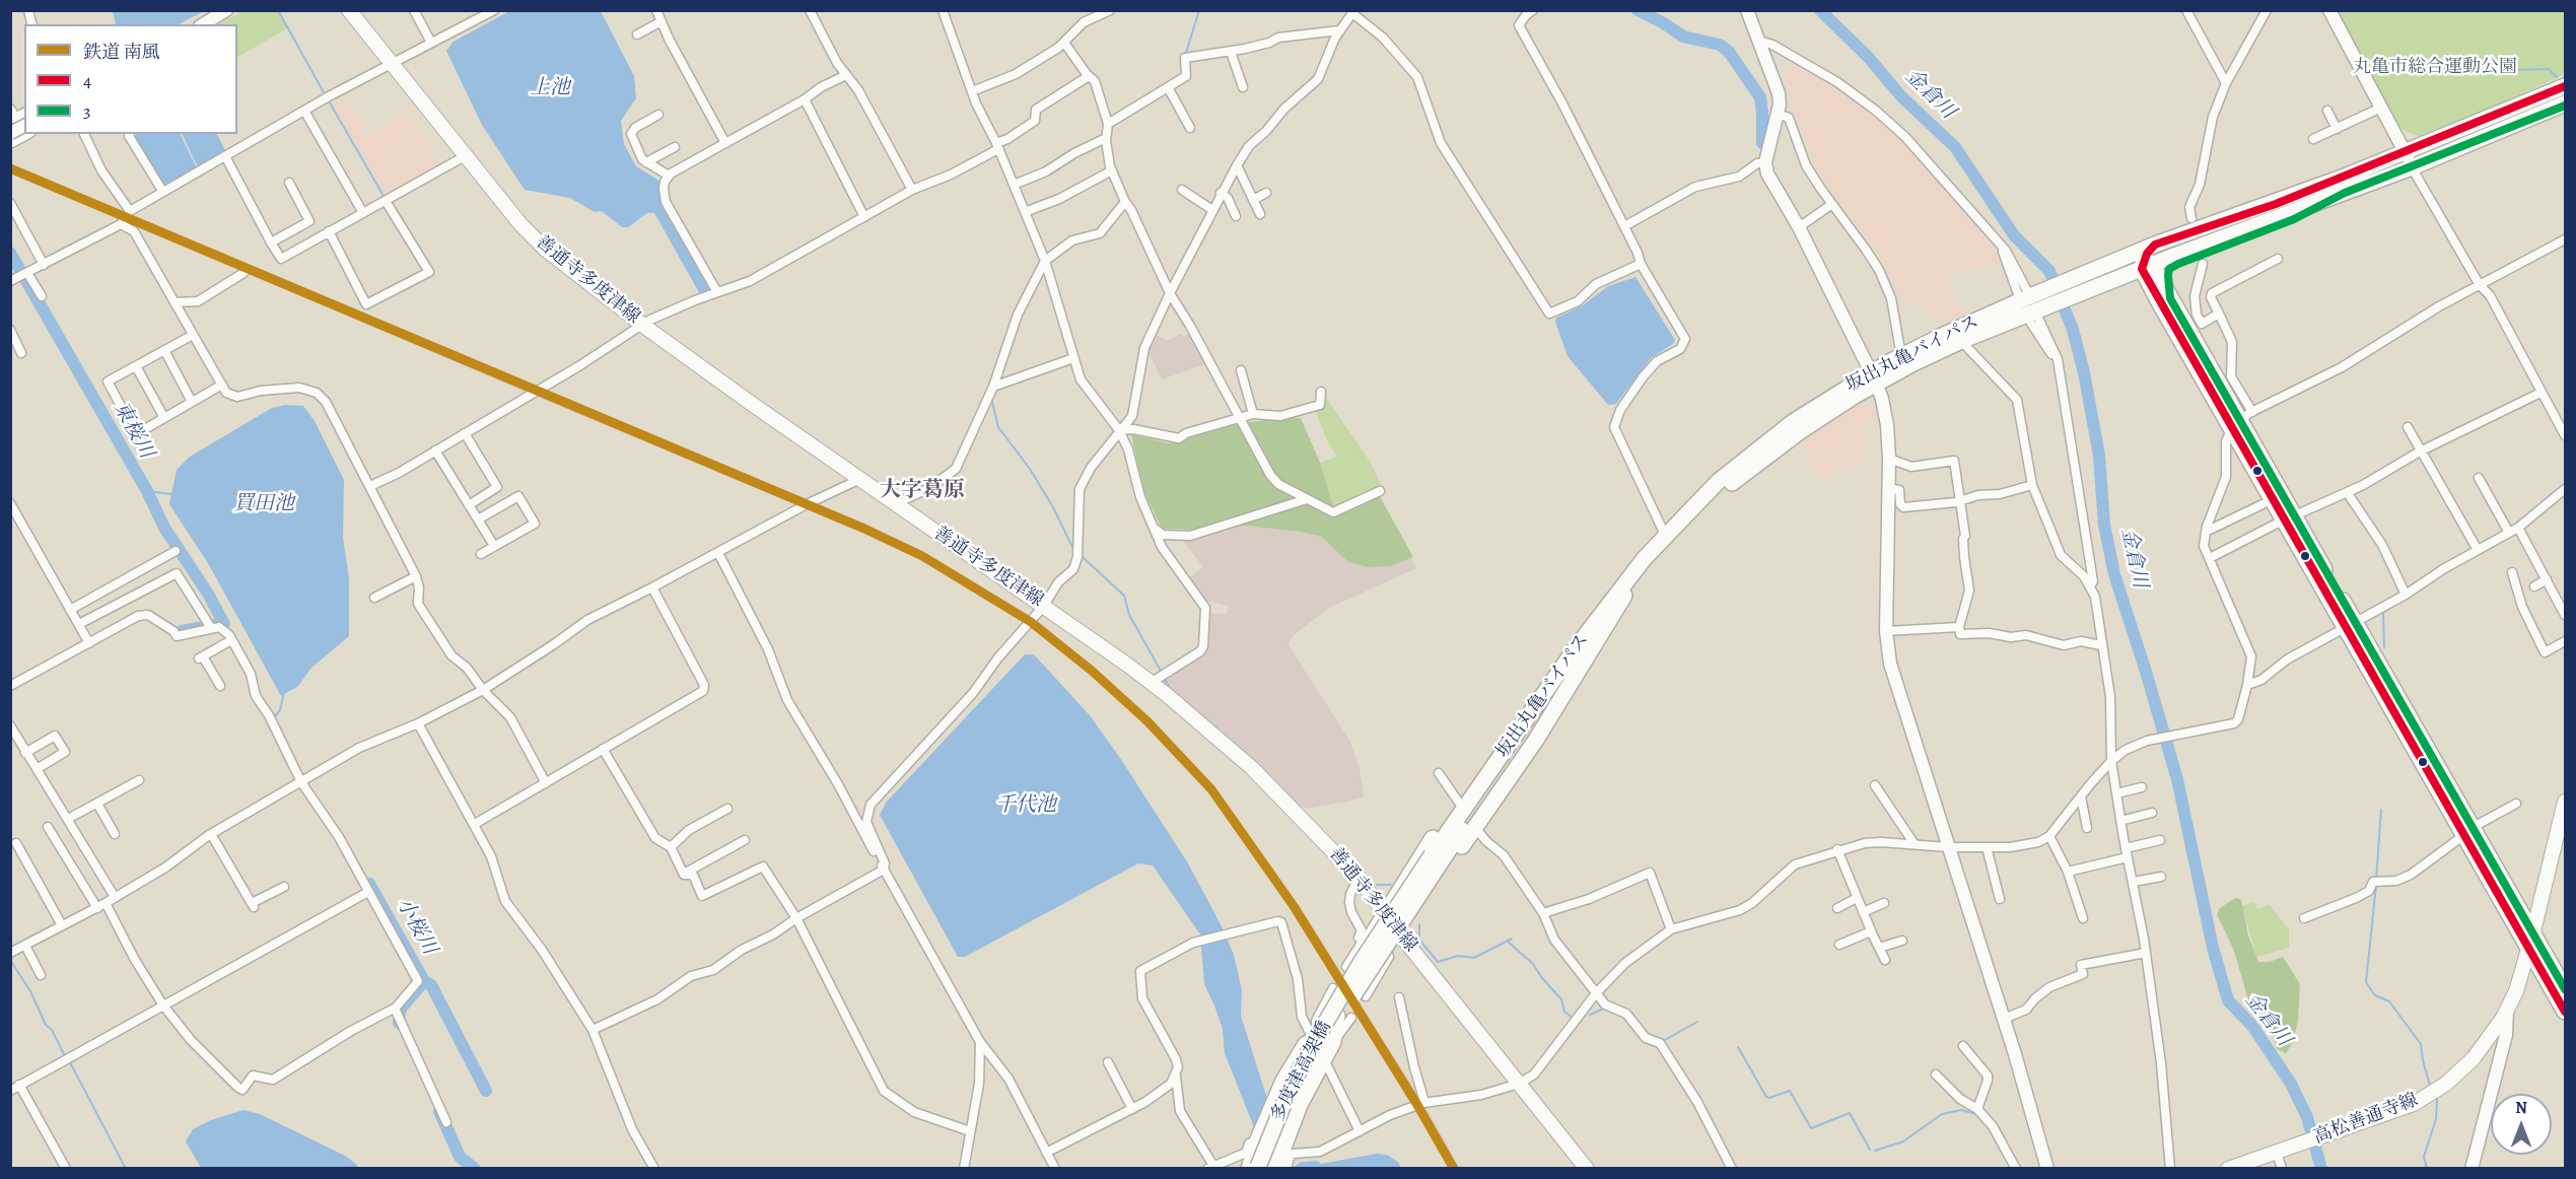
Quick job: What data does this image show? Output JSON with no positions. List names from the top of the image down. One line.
{"streets":{"highway":["坂出丸亀バイパス","多度津高架橋"],"main road":["善通寺多度津線","高松善通寺線"]},"crossings":[["坂出丸亀バイパス","多度津高架橋"]],"districts":["大字葛原"],"water":["上池","金倉川","東桜川","買田池","千代池","小桜川"],"parks":["丸亀市総合運動公園"],"lines":["transit line 4","transit line 3","rail line 南風"],"legend":["鉄道 南風","4","3"],"north":"top"}
